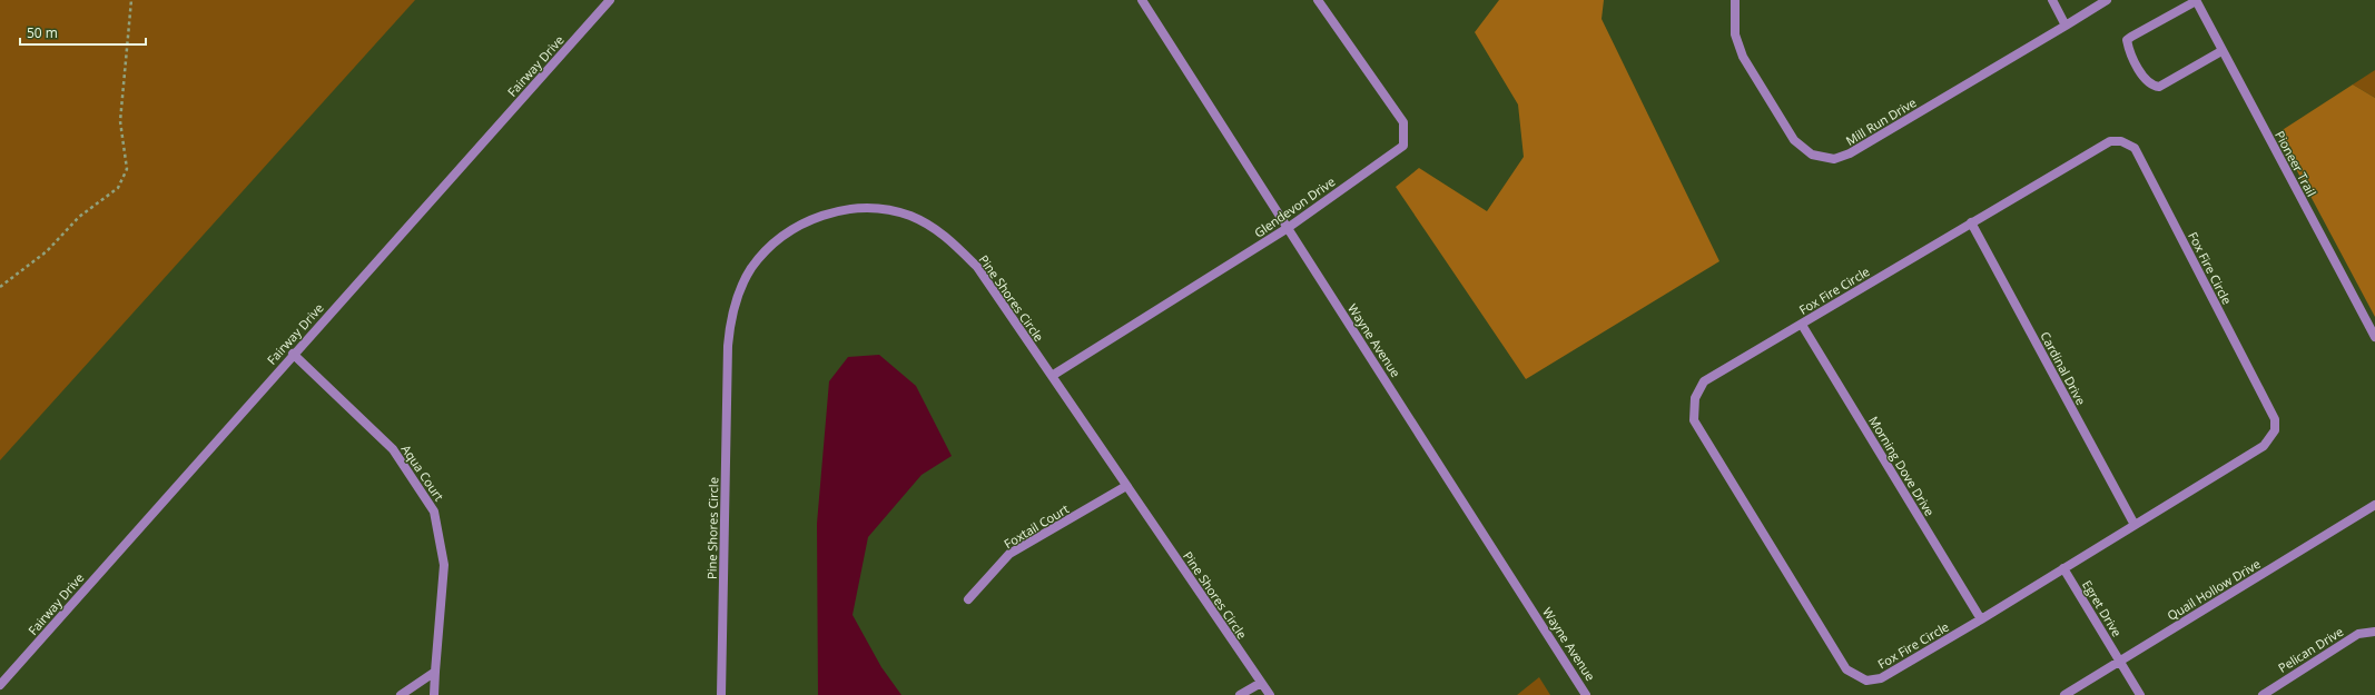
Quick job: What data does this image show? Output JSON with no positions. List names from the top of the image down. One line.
{"streets":{"street":["Fairway Drive","Mill Run Drive","Pioneer Trail","Glendevon Drive","Fox Fire Circle","Pine Shores Circle","Wayne Avenue","Cardinal Drive","Morning Dove Drive","Aqua Court","Foxtail Court","Quail Hollow Drive","Egret Drive","Pelican Drive"]},"crossings":[["Fairway Drive","Aqua Court"],["Glendevon Drive","Pine Shores Circle"],["Glendevon Drive","Wayne Avenue"],["Fox Fire Circle","Cardinal Drive"],["Fox Fire Circle","Morning Dove Drive"],["Fox Fire Circle","Egret Drive"],["Pine Shores Circle","Foxtail Court"],["Quail Hollow Drive","Egret Drive"]],"scale_bar":"50 m"}
